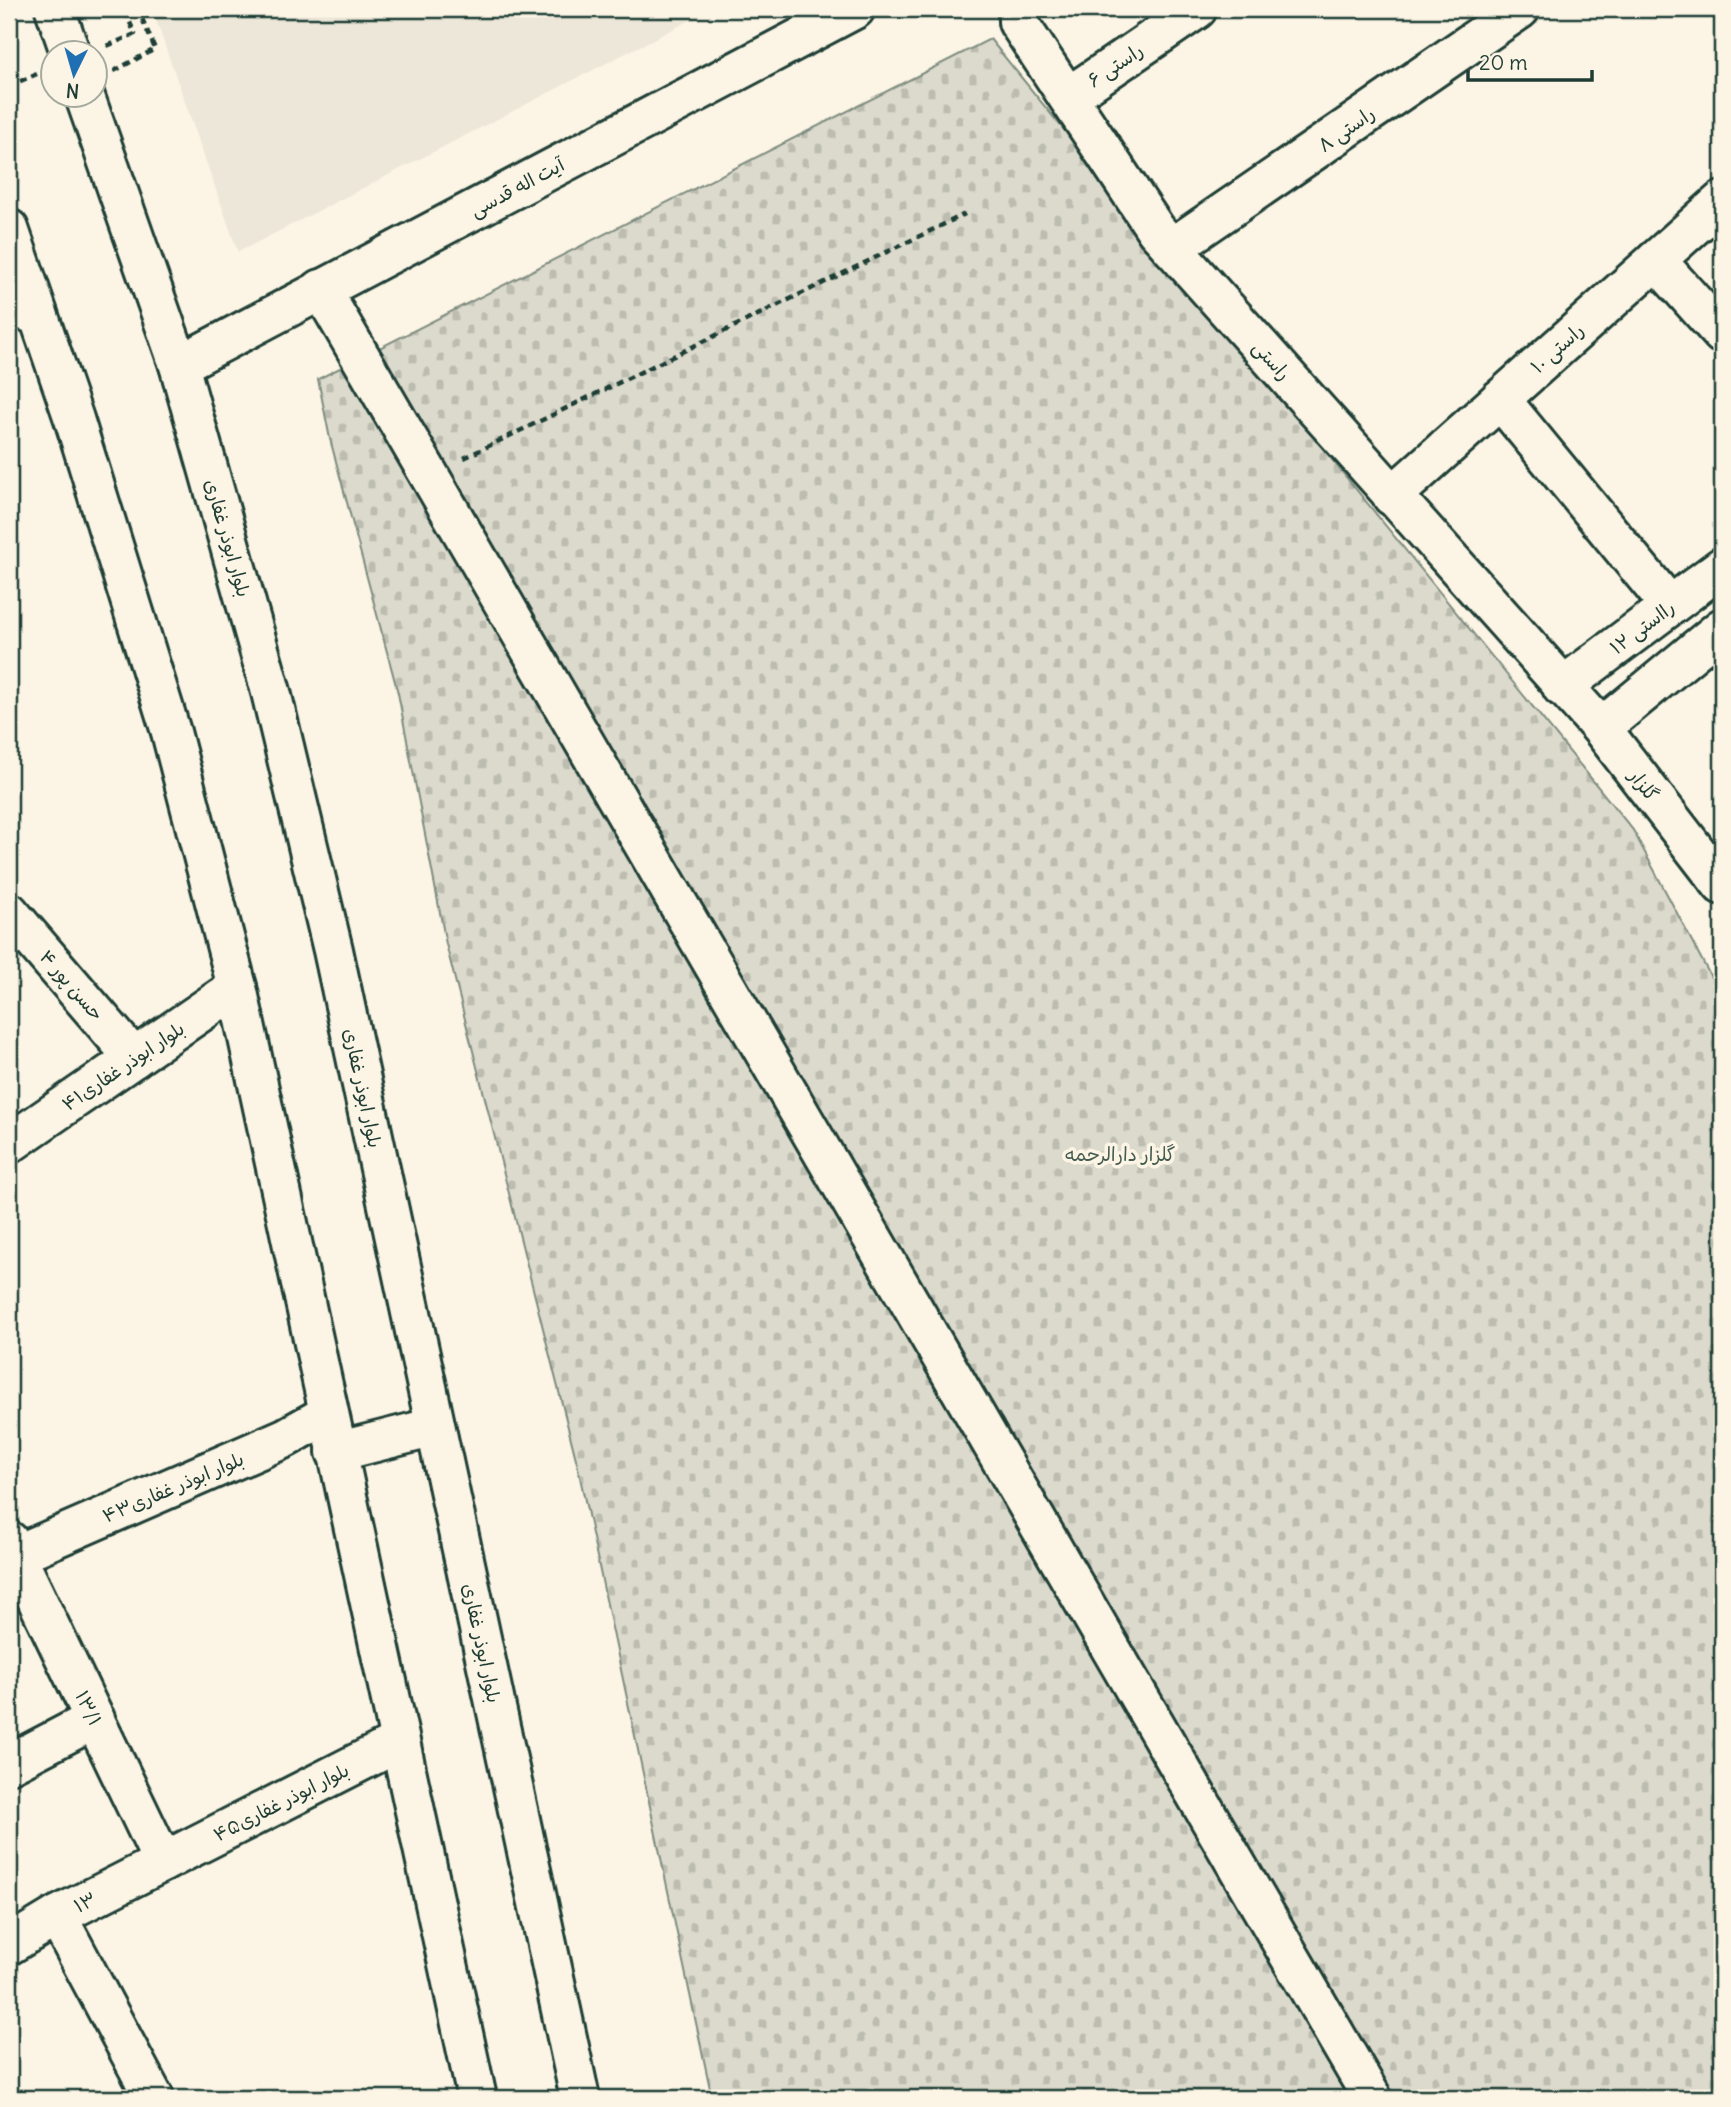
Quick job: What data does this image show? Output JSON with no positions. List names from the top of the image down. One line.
{"streets":{"street":["راستی ۶","راستی ۸","آیت اله قدسی","راستی ۱۰","راستی","بلوار ابوذر غفاری","۱۲ رااستی","گلزار","۴ حسن پور","بلوار ابوذر غفاری۴۱","بلوار ابوذر غفاری۴۳","۱۳/۱","بلوار ابوذر غفاری۴۵","۱۳"]},"crossings":[["راستی ۶","راستی"],["راستی ۸","راستی"],["آیت اله قدسی","بلوار ابوذر غفاری"],["راستی ۱۰","راستی"],["راستی","۱۲ رااستی"],["راستی","گلزار"],["۱۲ رااستی","گلزار"],["۴ حسن پور","بلوار ابوذر غفاری۴۱"],["بلوار ابوذر غفاری۴۳","۱۳/۱"],["۱۳/۱","بلوار ابوذر غفاری۴۵"],["۱۳/۱","۱۳"],["بلوار ابوذر غفاری۴۵","۱۳"]],"parks":["گلزار دارالرحمه"],"scale_bar":"20 m","north":"bottom"}
